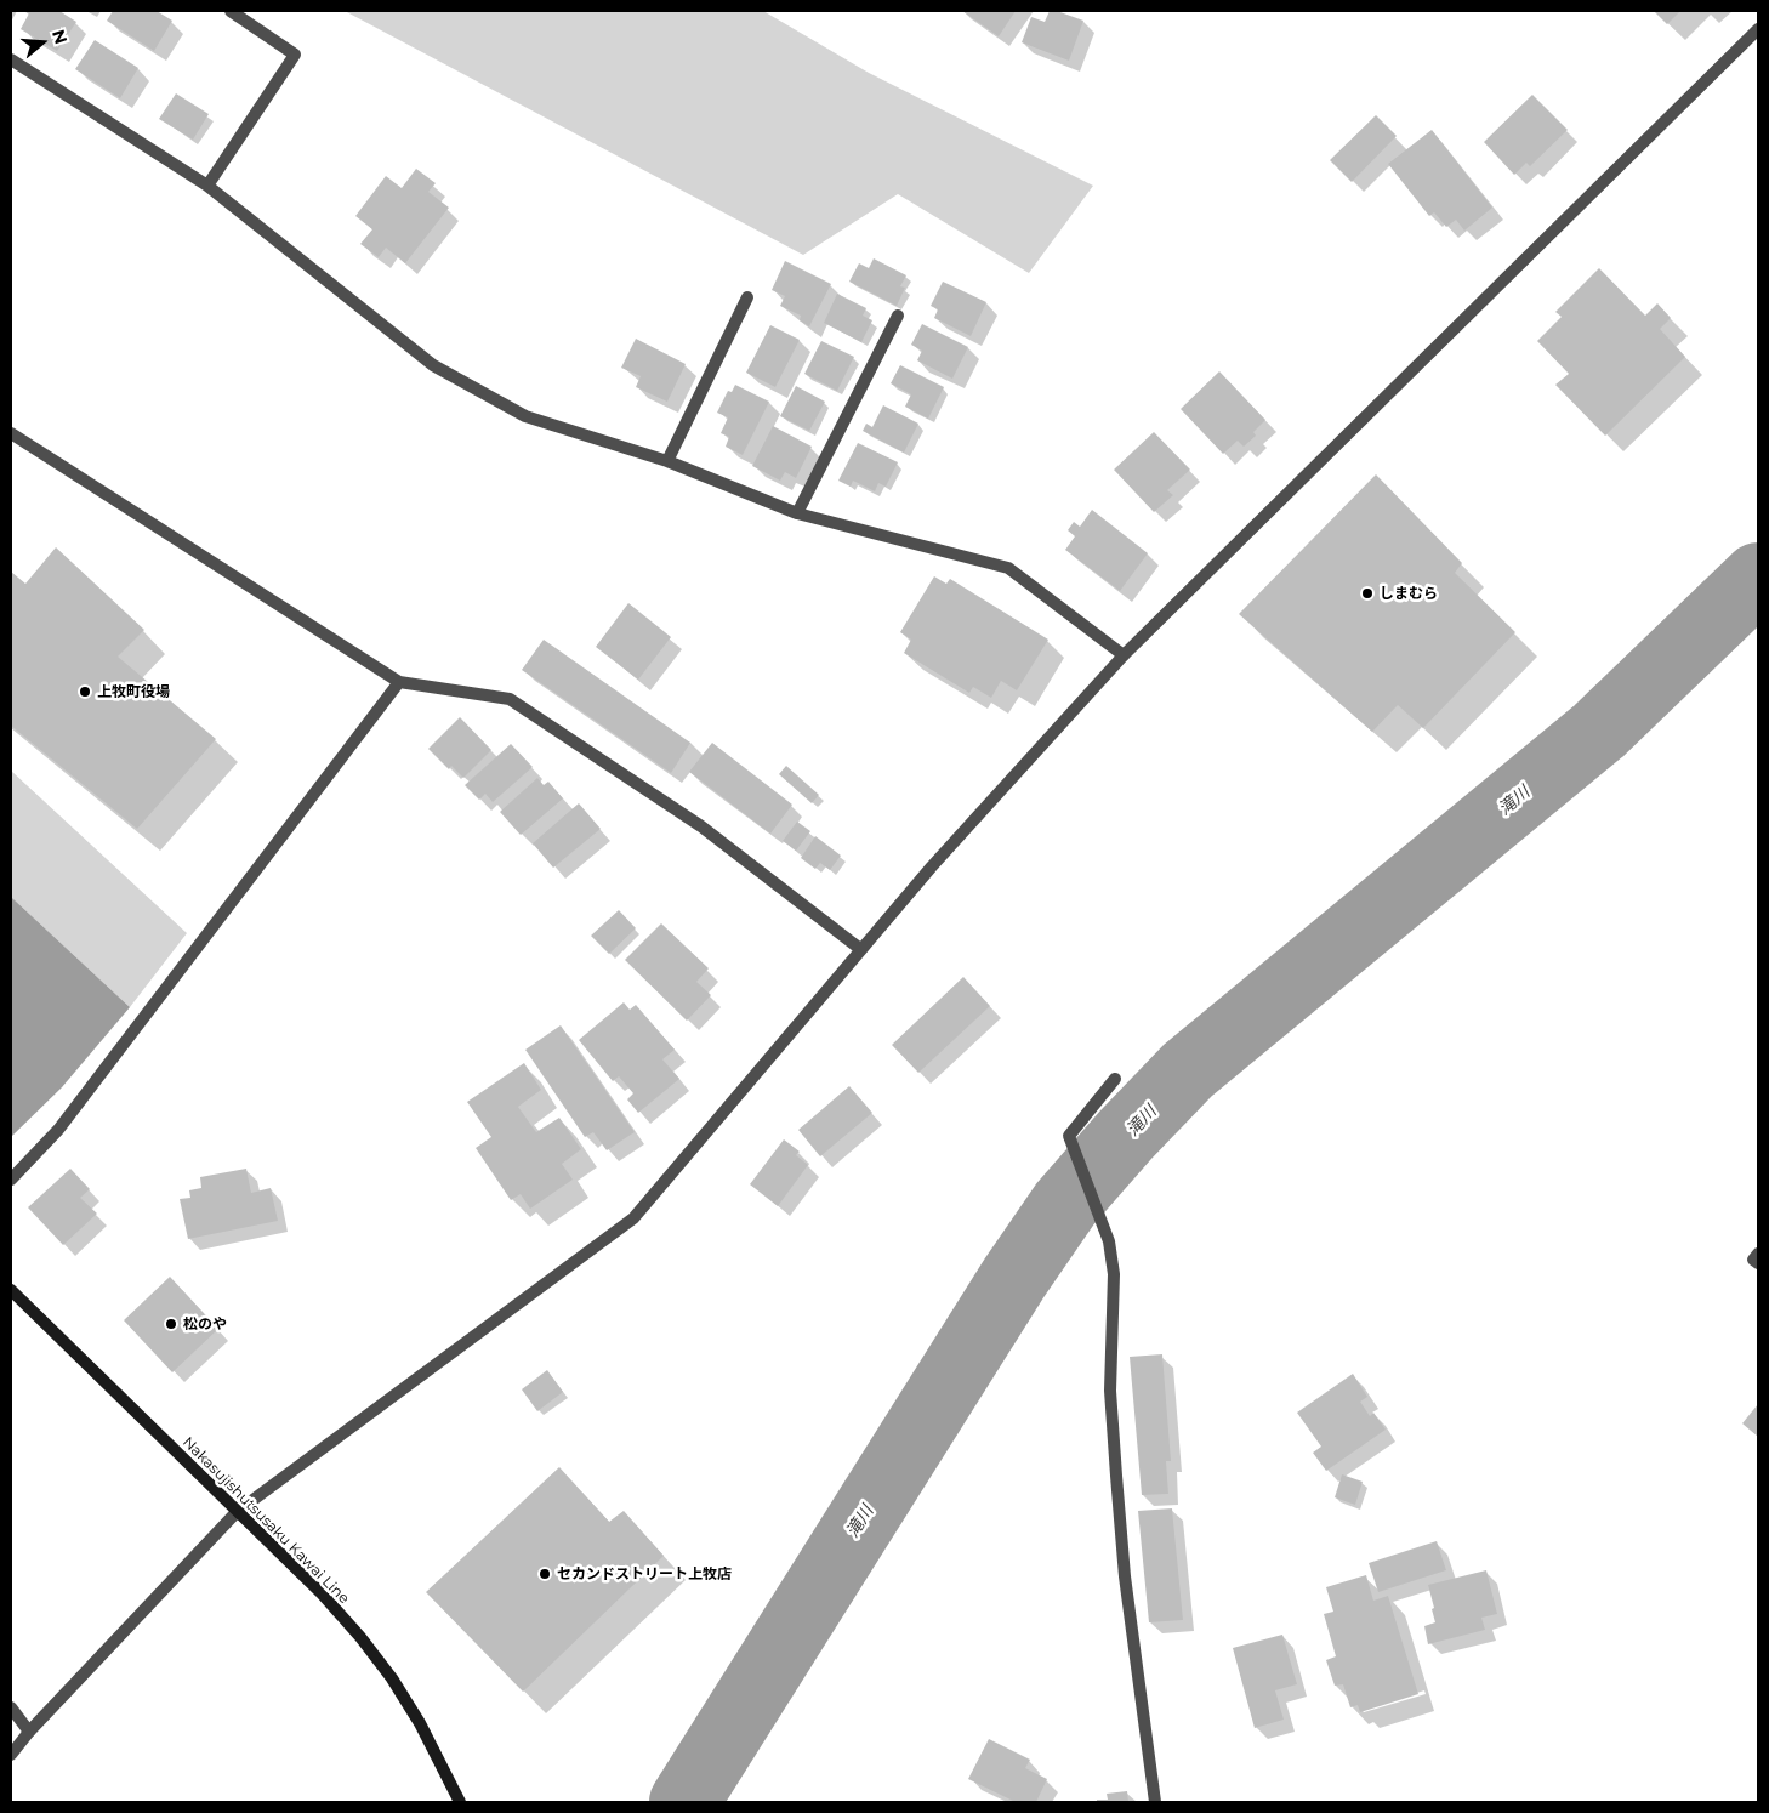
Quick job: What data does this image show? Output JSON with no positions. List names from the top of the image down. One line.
{"streets":{"main road":["Nakasujishutsusaku Kawai Line"]},"water":["滝川"],"places":["しまむら","上牧町役場","松のや","セカンドストリート上牧店"],"north":"right"}
